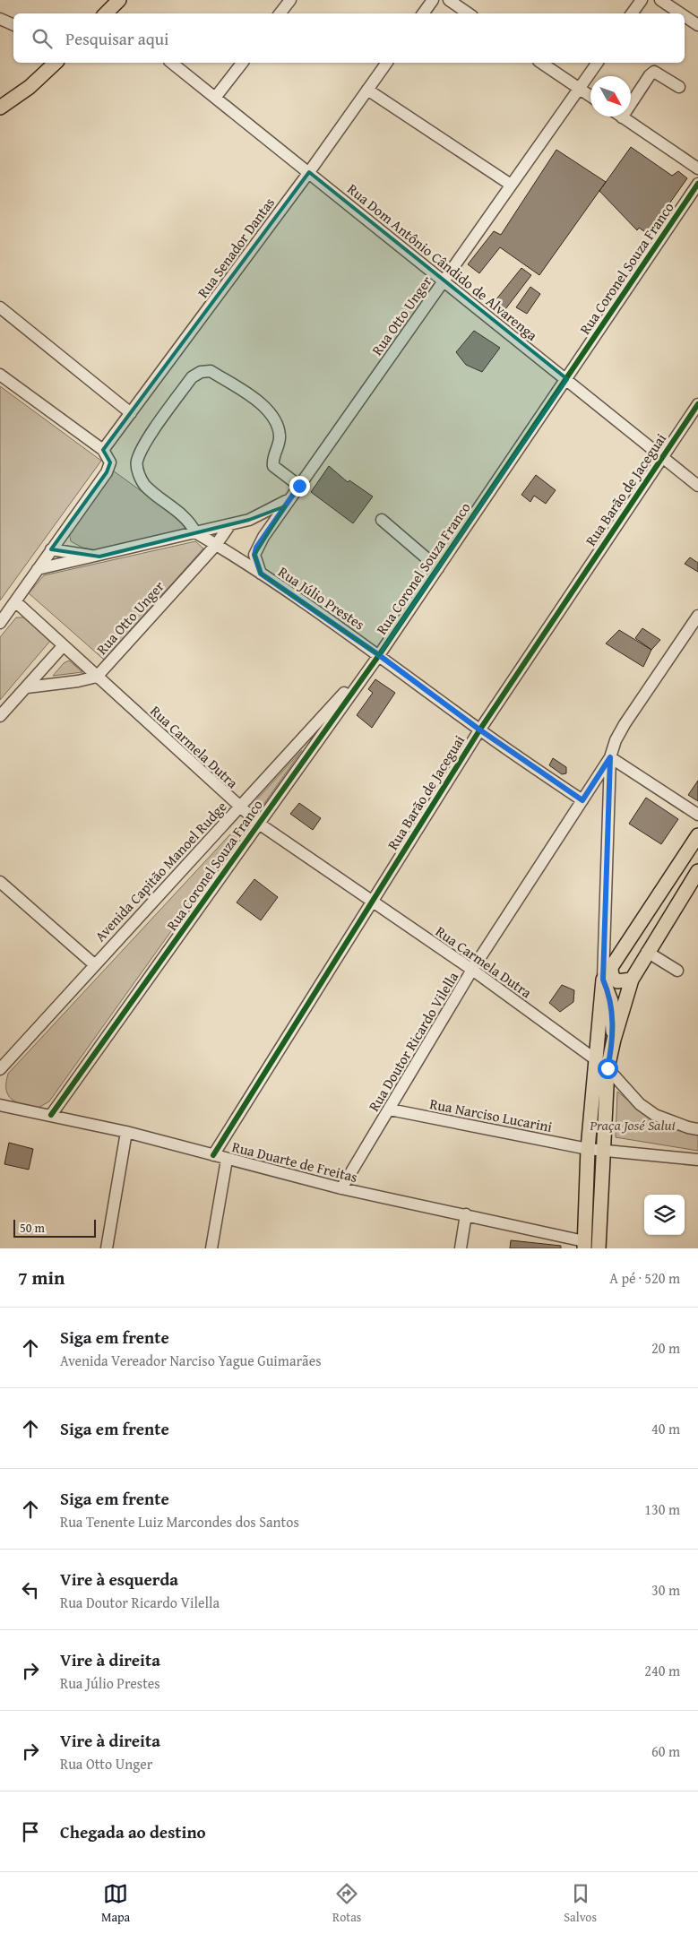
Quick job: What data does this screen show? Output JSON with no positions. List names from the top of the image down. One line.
{"streets":{"street":["Rua Senador Dantas","Rua Dom Antônio Cândido de Alvarenga","Rua Coronel Souza Franco","Rua Otto Unger","Rua Barão de Jaceguai","Rua Júlio Prestes","Rua Carmela Dutra","Avenida Capitão Manoel Rudge","Rua Doutor Ricardo Vilella","Rua Narciso Lucarini","Rua Duarte de Freitas"]},"crossings":[["Rua Senador Dantas","Rua Dom Antônio Cândido de Alvarenga"],["Rua Dom Antônio Cândido de Alvarenga","Rua Coronel Souza Franco"],["Rua Dom Antônio Cândido de Alvarenga","Rua Otto Unger"],["Rua Dom Antônio Cândido de Alvarenga","Rua Barão de Jaceguai"],["Rua Coronel Souza Franco","Rua Júlio Prestes"],["Rua Coronel Souza Franco","Rua Carmela Dutra"],["Rua Coronel Souza Franco","Avenida Capitão Manoel Rudge"],["Rua Coronel Souza Franco","Rua Duarte de Freitas"],["Rua Otto Unger","Rua Júlio Prestes"],["Rua Otto Unger","Rua Carmela Dutra"],["Rua Barão de Jaceguai","Rua Júlio Prestes"],["Rua Barão de Jaceguai","Rua Carmela Dutra"],["Rua Barão de Jaceguai","Rua Duarte de Freitas"],["Rua Júlio Prestes","Avenida Capitão Manoel Rudge"],["Rua Júlio Prestes","Rua Doutor Ricardo Vilella"],["Rua Carmela Dutra","Avenida Capitão Manoel Rudge"],["Rua Carmela Dutra","Rua Doutor Ricardo Vilella"],["Rua Doutor Ricardo Vilella","Rua Narciso Lucarini"],["Rua Doutor Ricardo Vilella","Rua Duarte de Freitas"]],"parks":["Praça José Salui"],"scale_bar":"50 m","north":"bottom right","page":{"search":"Pesquisar aqui","scale":"50 m","heading":["7 min","A pé · 520 m"],"list":[["Siga em frente","Avenida Vereador Narciso Yague Guimarães","20 m"],["Siga em frente","40 m"],["Siga em frente","Rua Tenente Luiz Marcondes dos Santos","130 m"],["Vire à esquerda","Rua Doutor Ricardo Vilella","30 m"],["Vire à direita","Rua Júlio Prestes","240 m"],["Vire à direita","Rua Otto Unger","60 m"],"Chegada ao destino"],"nav":["Mapa","Rotas","Salvos"]}}
